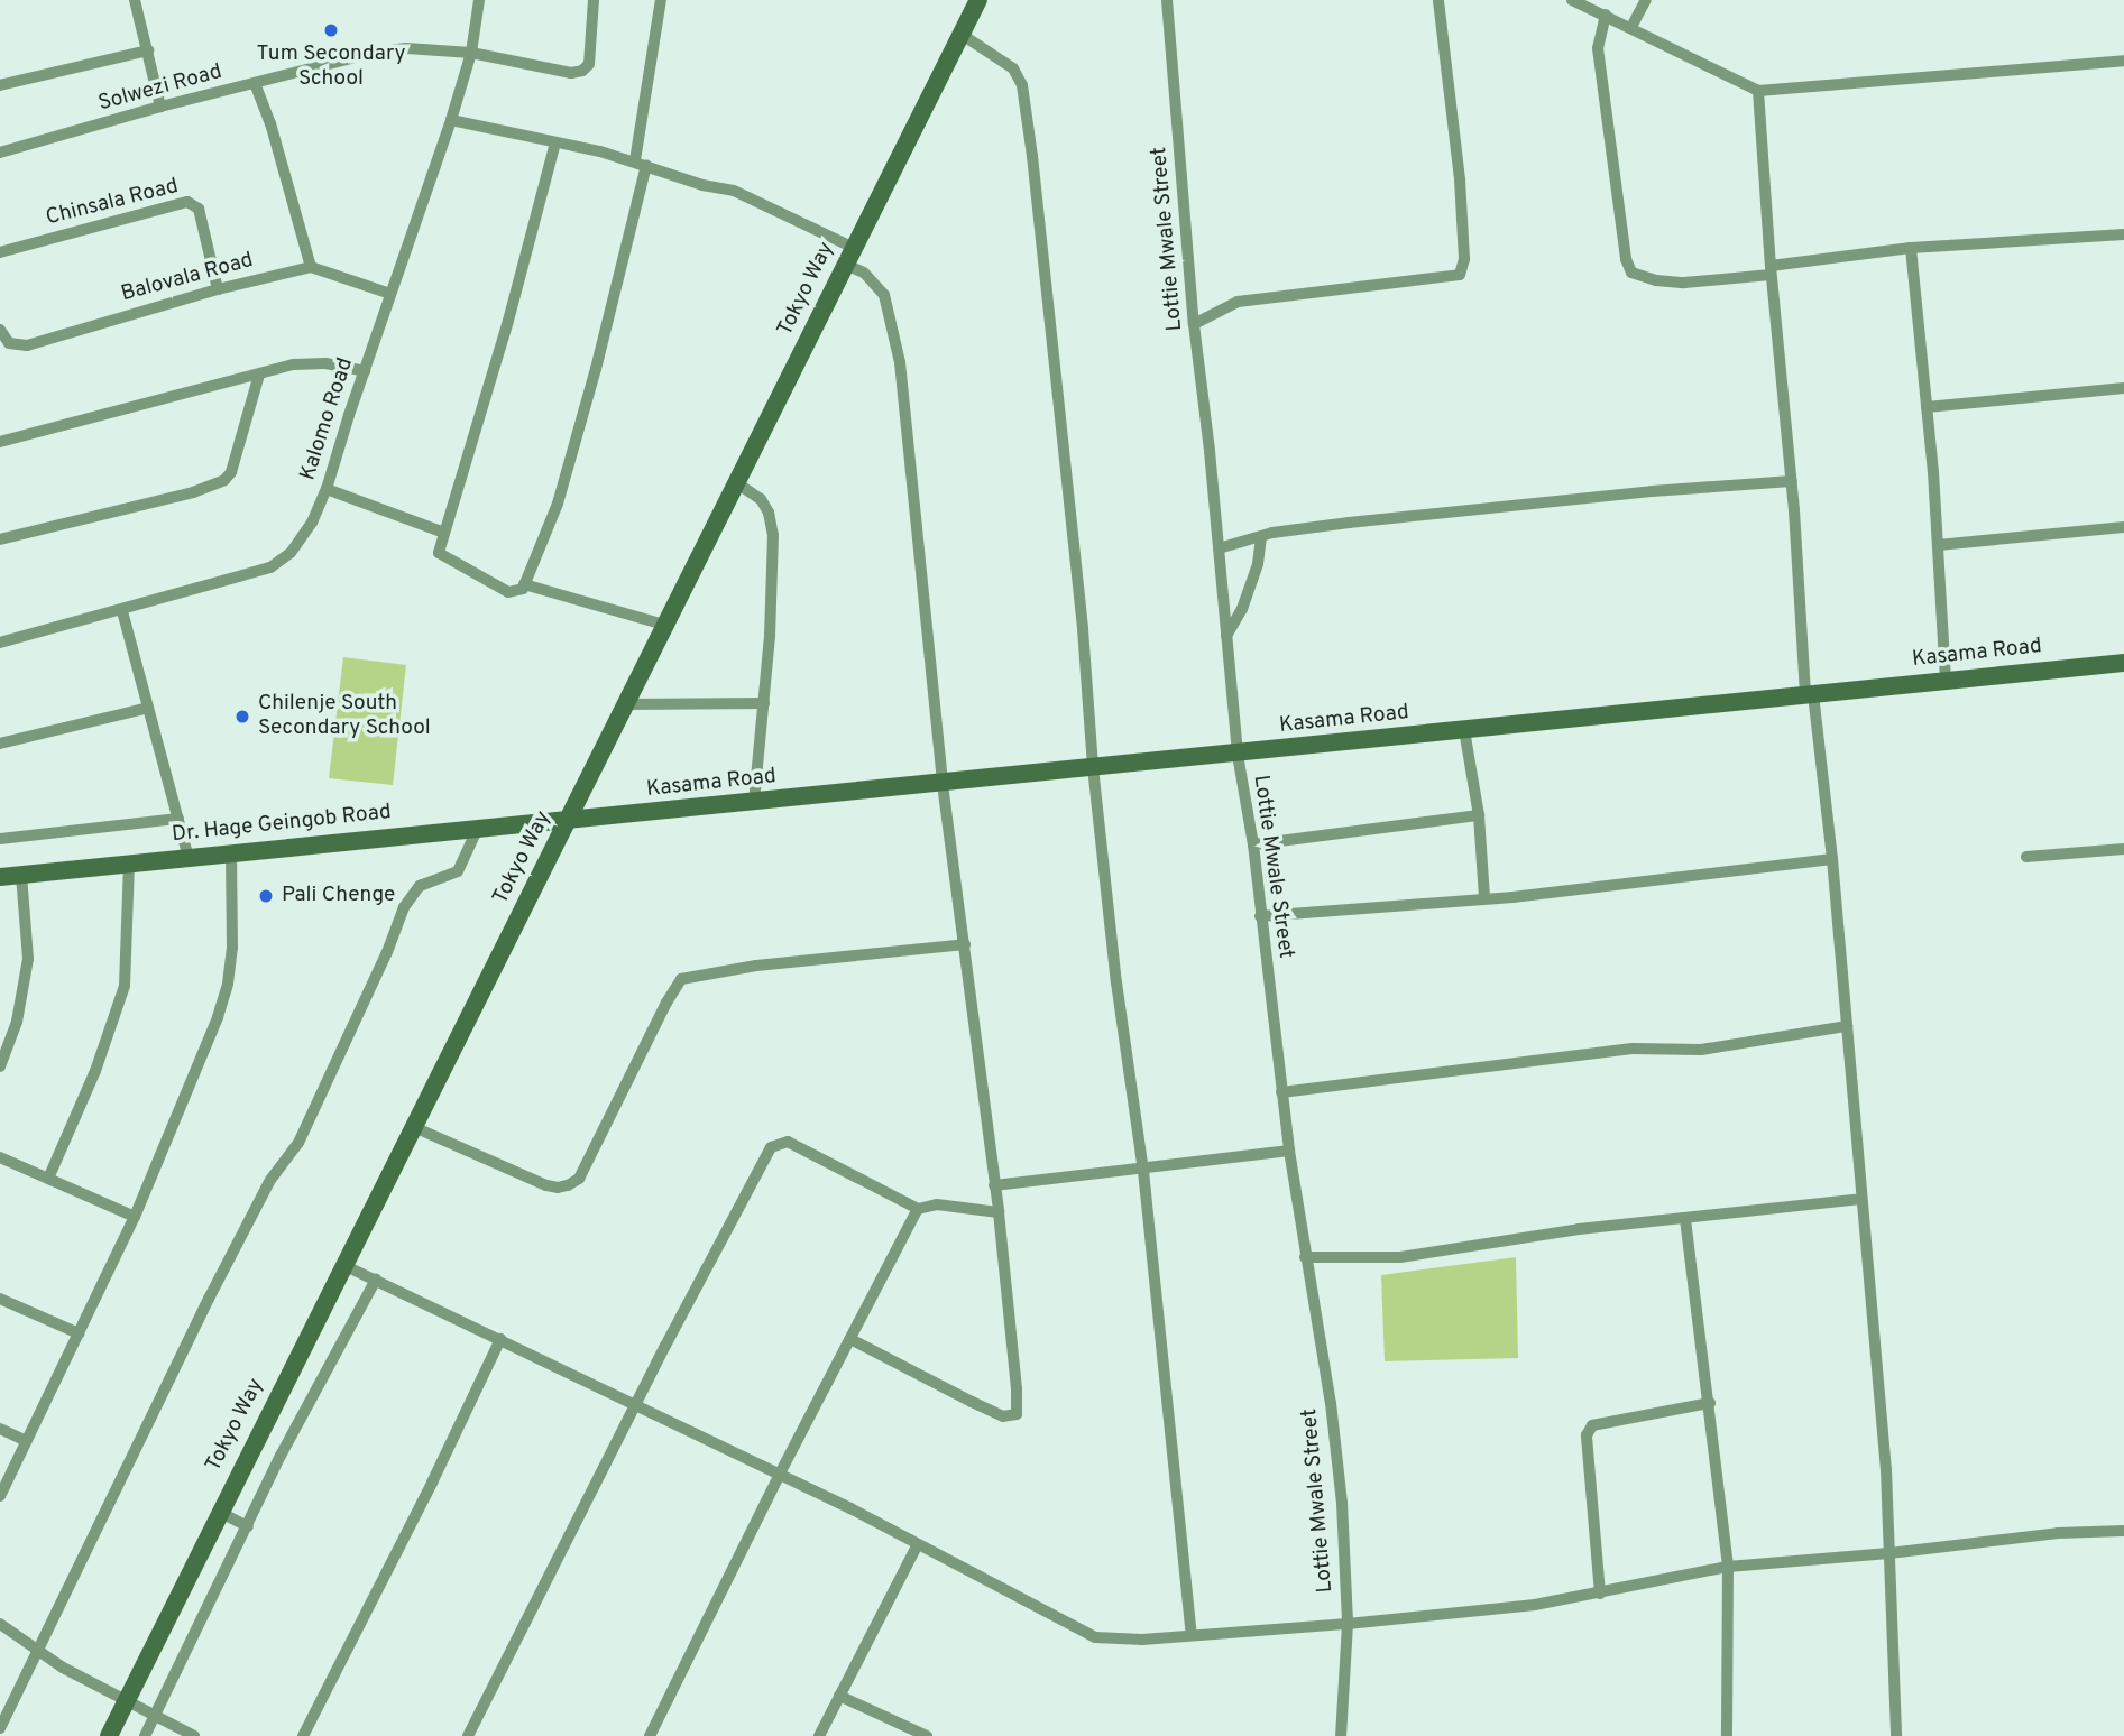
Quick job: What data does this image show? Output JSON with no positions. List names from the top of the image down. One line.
{"streets":{"street":["Solwezi Road","Chinsala Road","Lottie Mwale Street","Balovala Road","Tokyo Way","Kalomo Road","Kasama Road","Dr. Hage Geingob Road"]},"crossings":[["Solwezi Road","Kalomo Road"],["Chinsala Road","Balovala Road"],["Lottie Mwale Street","Kasama Road"],["Tokyo Way","Kasama Road"],["Tokyo Way","Dr. Hage Geingob Road"],["Kasama Road","Dr. Hage Geingob Road"]],"places":["Tum Secondary School","Chilenje South Secondary School","Pali Chenge"]}
